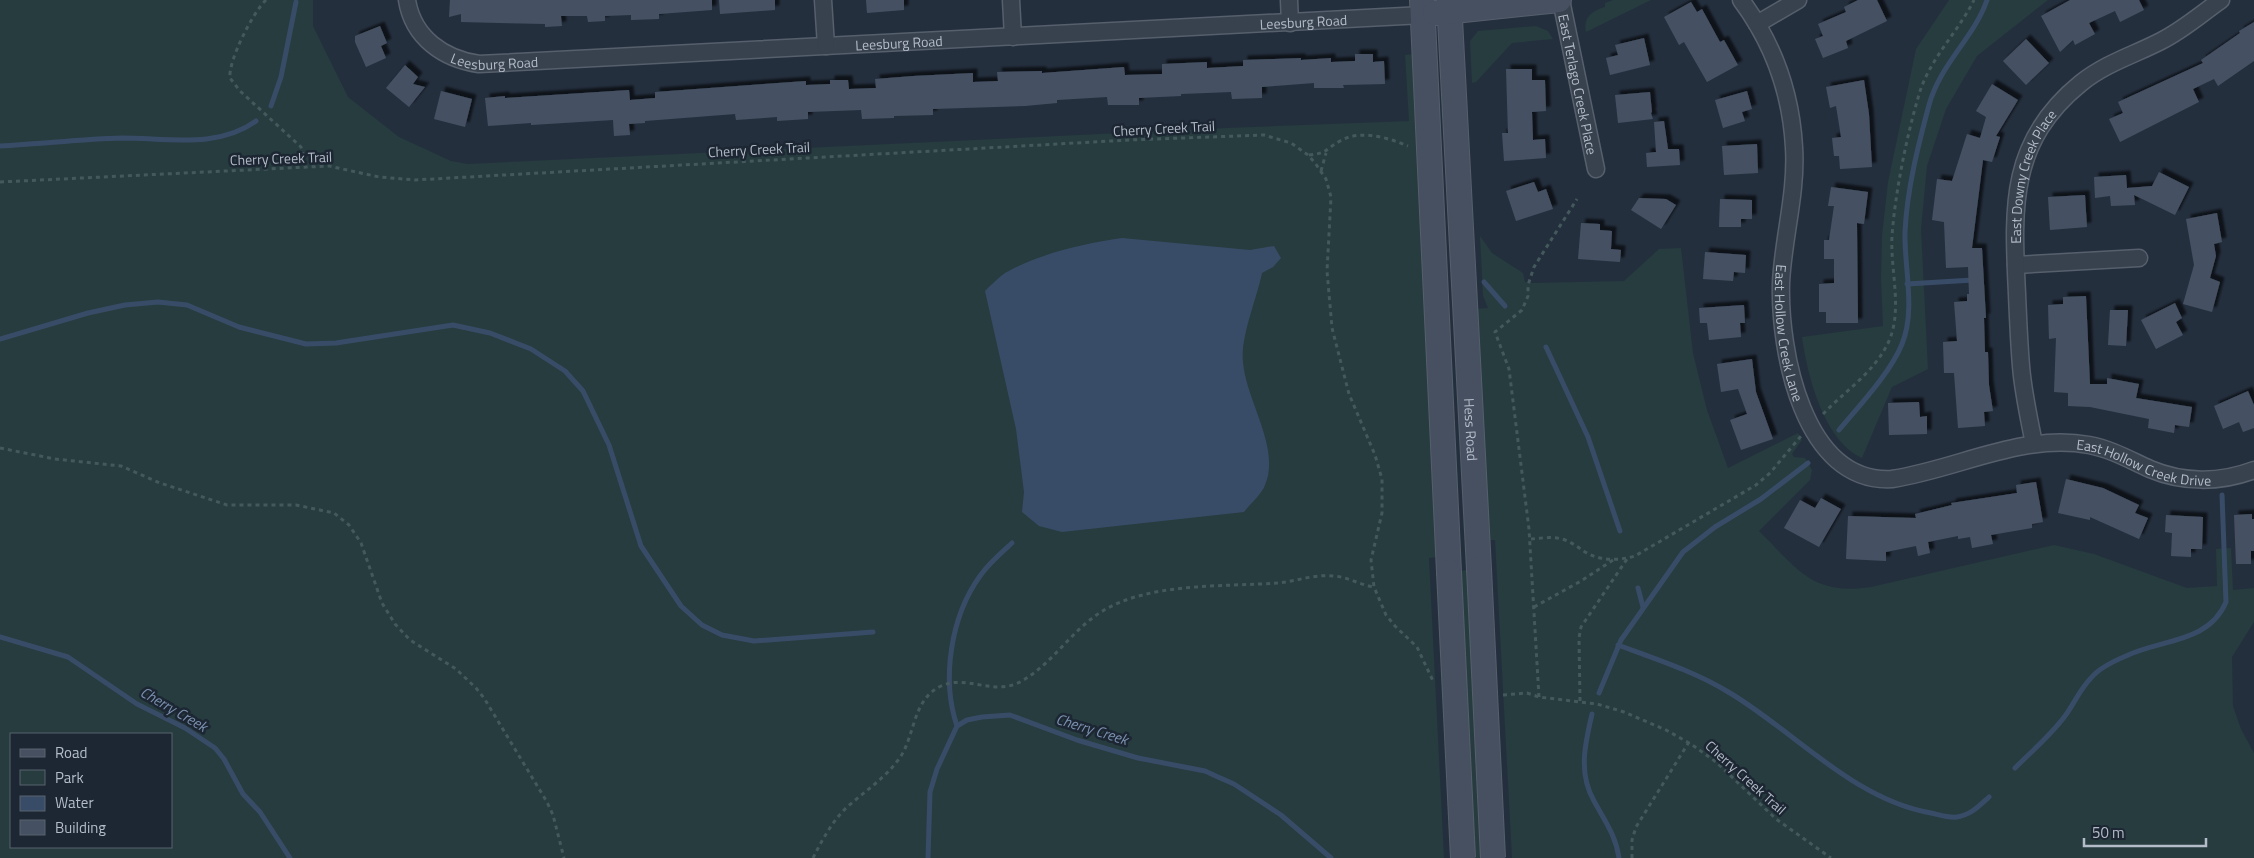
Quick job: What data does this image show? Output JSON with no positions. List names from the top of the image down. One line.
{"streets":{"main road":["Hess Road"],"street":["Leesburg Road","East Terlago Creek Place","East Downy Creek Place","East Hollow Creek Lane","East Hollow Creek Drive"],"path":["Cherry Creek Trail"]},"crossings":[["East Downy Creek Place","East Hollow Creek Lane"],["East Downy Creek Place","East Hollow Creek Drive"],["East Hollow Creek Lane","East Hollow Creek Drive"]],"water":["Cherry Creek"],"legend":["Road","Park","Water","Building"],"scale_bar":"50 m"}
